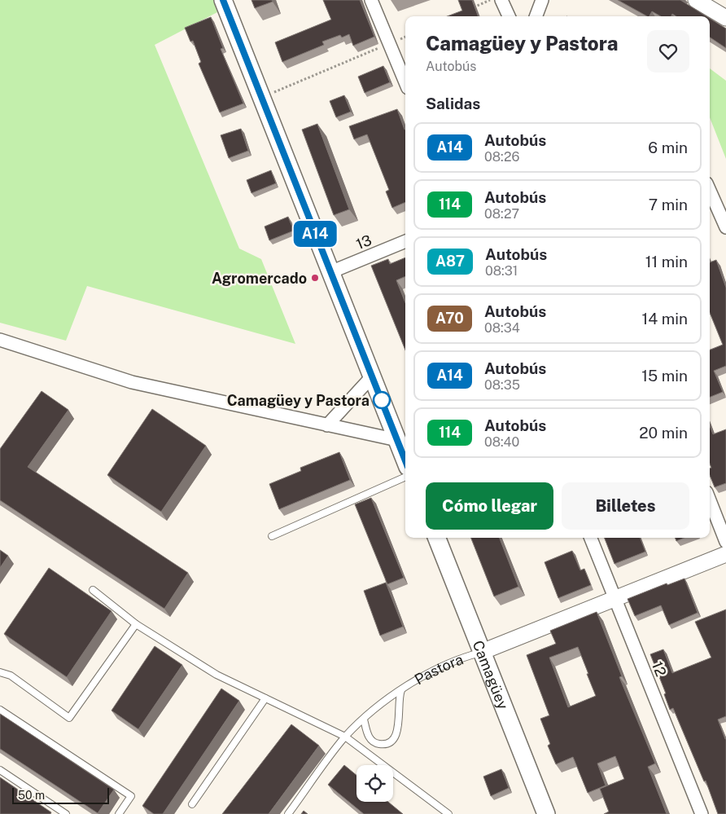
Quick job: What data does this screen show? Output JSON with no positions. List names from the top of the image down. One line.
{"streets":{"main road":["Camagüey"],"street":["13","12","Pastora"]},"crossings":[["12","Pastora"],["Pastora","Camagüey"]],"places":["Agromercado","Camagüey y Pastora"],"lines":["bus line A14"],"scale_bar":"50 m","page":{"on_map":"A14","heading":[["Camagüey y Pastora","Autobús"],"Salidas"],"list":[{"mark":"A14","name":"Autobús","note":"08:26","value":"6 min"},{"mark":"114","name":"Autobús","note":"08:27","value":"7 min"},{"mark":"A87","name":"Autobús","note":"08:31","value":"11 min"},{"mark":"A70","name":"Autobús","note":"08:34","value":"14 min"},{"mark":"A14","name":"Autobús","note":"08:35","value":"15 min"},{"mark":"114","name":"Autobús","note":"08:40","value":"20 min"}],"buttons":["Cómo llegar","Billetes"],"scale":"50 m"}}
